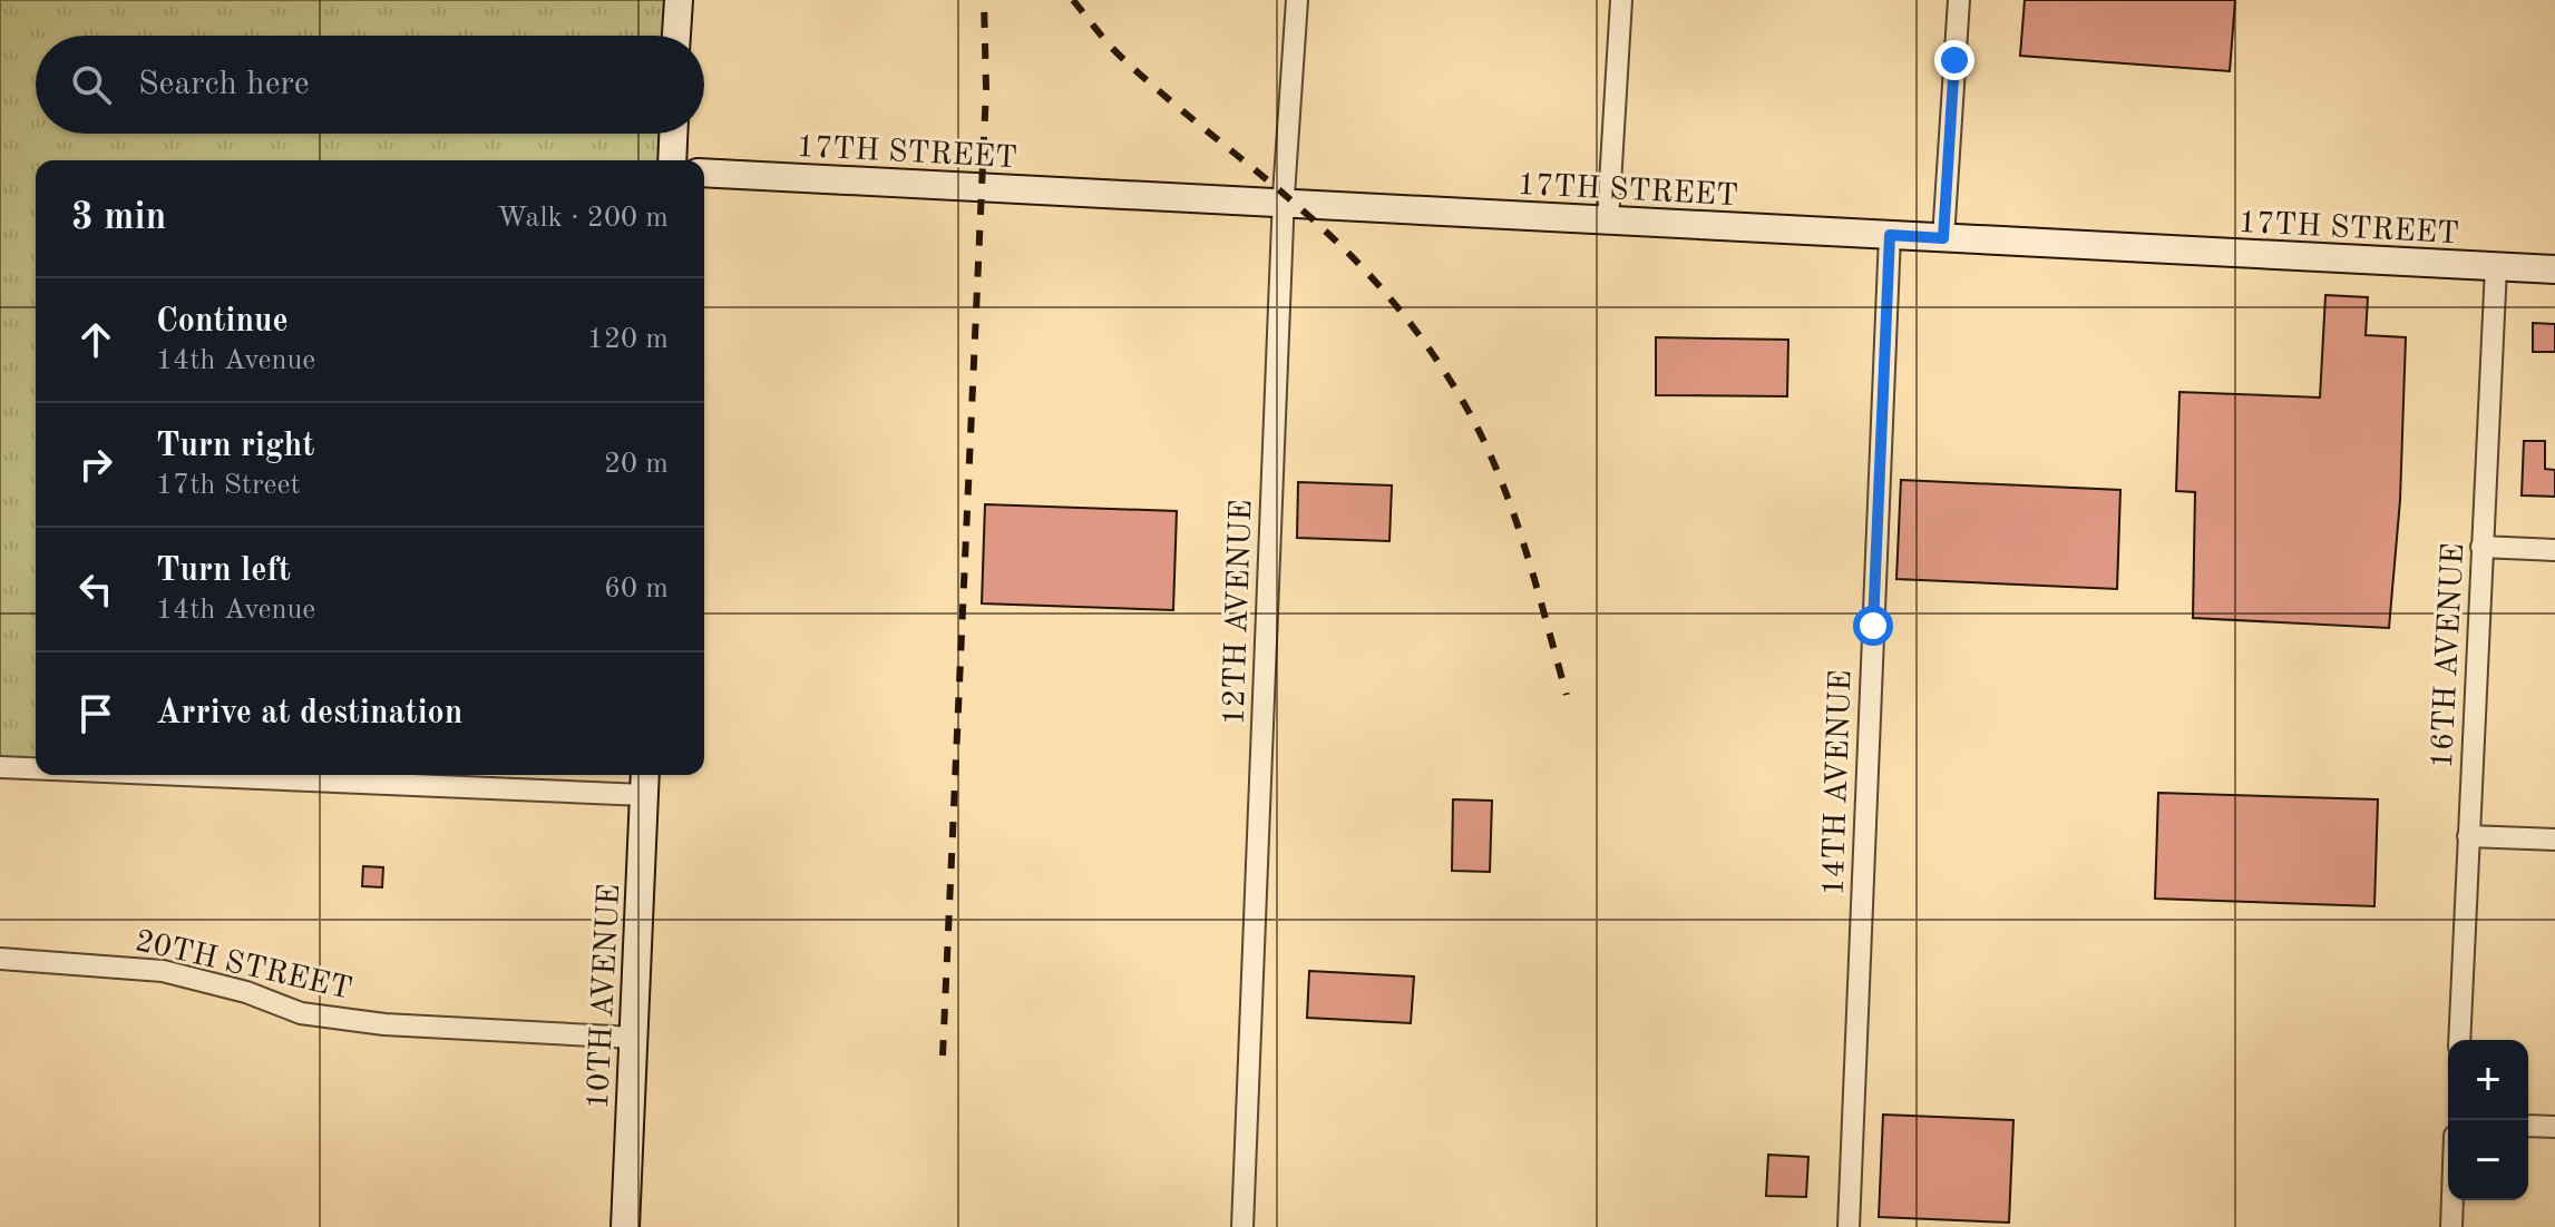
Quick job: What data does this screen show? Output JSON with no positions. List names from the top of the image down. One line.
{"streets":{"main road":["17TH STREET","10TH AVENUE"],"street":["12TH AVENUE","16TH AVENUE","14TH AVENUE","20TH STREET"]},"crossings":[["17TH STREET","12TH AVENUE"],["17TH STREET","16TH AVENUE"],["17TH STREET","14TH AVENUE"],["20TH STREET","10TH AVENUE"]],"page":{"search":"Search here","heading":["3 min","Walk · 200 m"],"list":[["Continue","14th Avenue","120 m"],["Turn right","17th Street","20 m"],["Turn left","14th Avenue","60 m"],"Arrive at destination"],"map_buttons":["+","−"]}}
